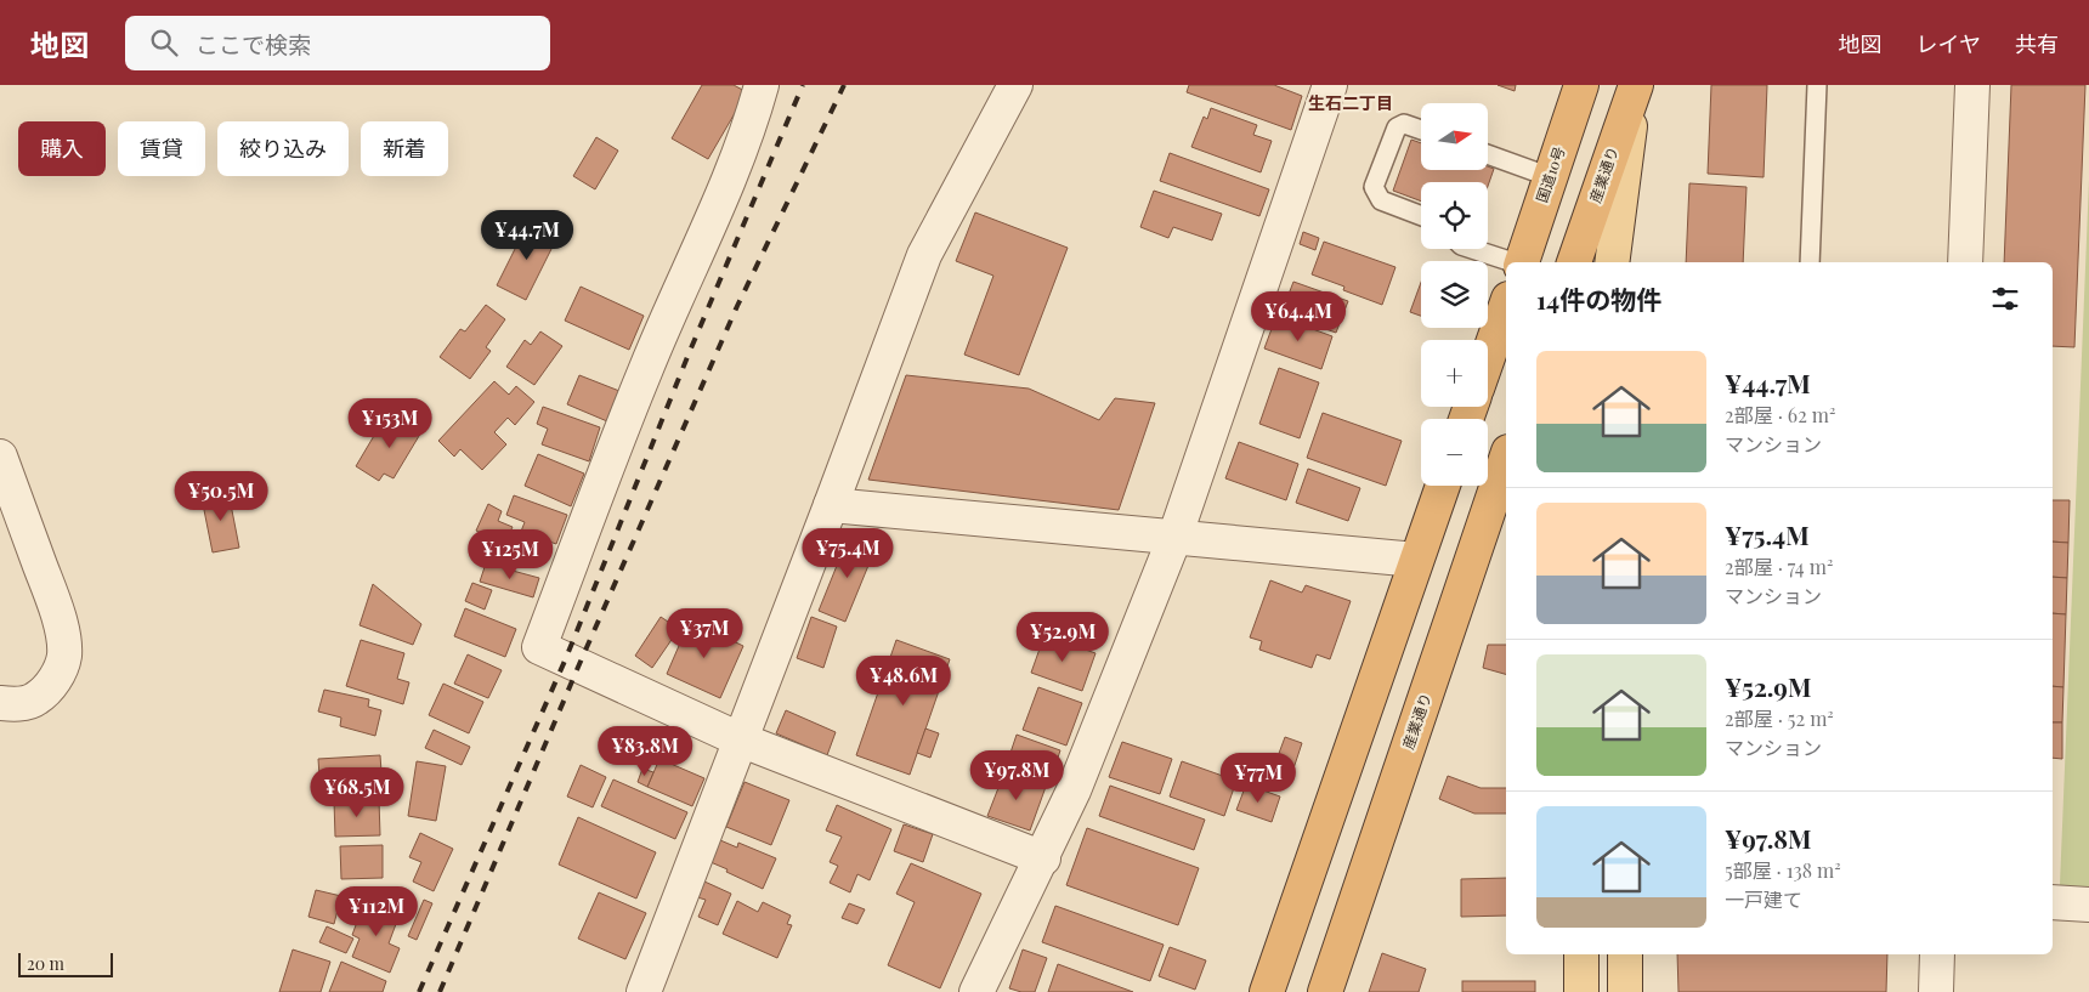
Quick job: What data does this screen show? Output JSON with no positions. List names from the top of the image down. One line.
{"streets":{"highway":["国道10号","産業通り"]},"districts":["生石二丁目"],"scale_bar":"20 m","north":"right","page":{"header":"地図","search":"ここで検索","nav":["地図","レイヤ","共有"],"map_buttons":["+","−"],"chip":["購入","賃貸","絞り込み","新着"],"price":["¥44.7M","¥64.4M","¥153M","¥50.5M","¥75.4M","¥125M","¥37M","¥52.9M","¥48.6M","¥83.8M","¥97.8M","¥77M","¥68.5M","¥112M"],"heading":"14件の物件","list":[{"name":"¥44.7M","note":"2部屋 · 62 m² · マンション"},{"name":"¥75.4M","note":"2部屋 · 74 m² · マンション"},{"name":"¥52.9M","note":"2部屋 · 52 m² · マンション"},{"name":"¥97.8M","note":"5部屋 · 138 m² · 一戸建て"}],"scale":"20 m"}}
